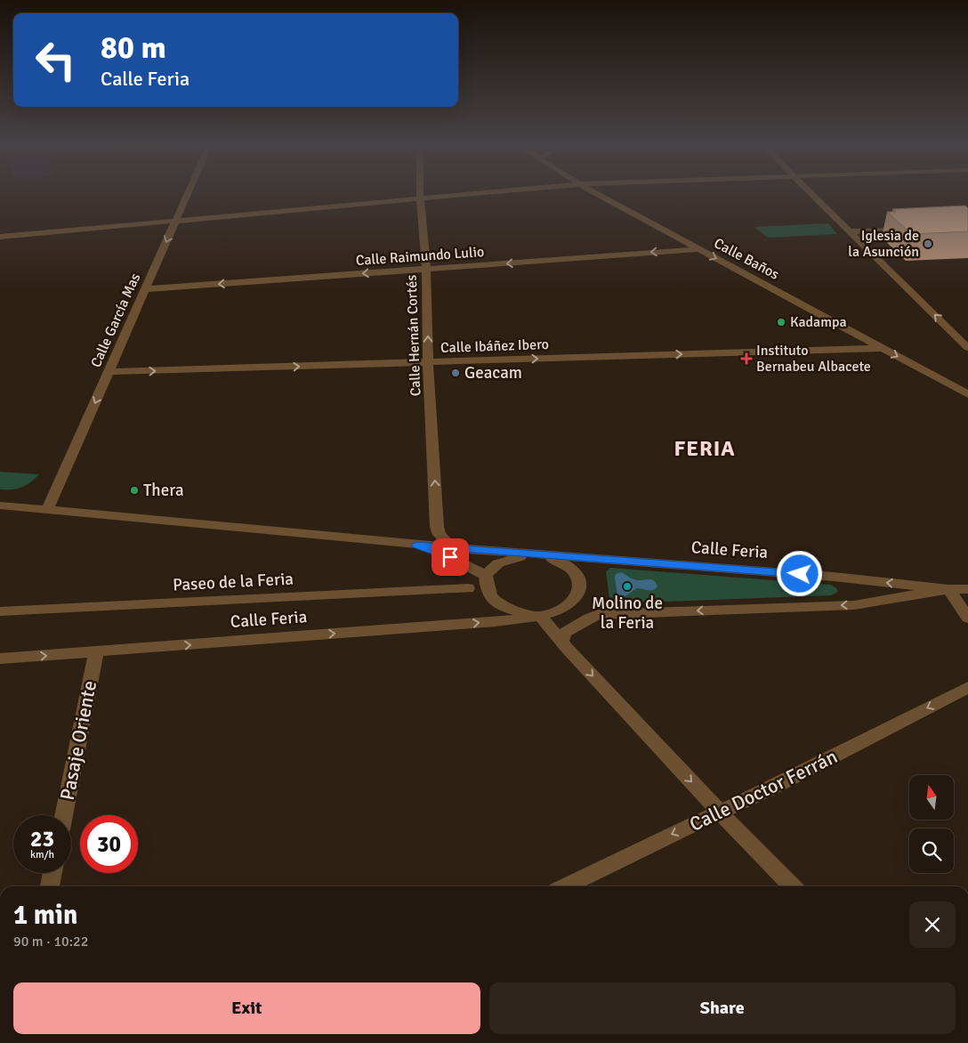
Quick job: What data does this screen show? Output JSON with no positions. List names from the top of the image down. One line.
{"streets":{"street":["Calle Raimundo Lulio","Calle Baños","Calle García Mas","Calle Hernán Cortés","Calle Ibáñez Ibero","Calle Feria","Paseo de la Feria","Pasaje Oriente","Calle Doctor Ferrán"]},"crossings":[["Calle Raimundo Lulio","Calle Baños"],["Calle Raimundo Lulio","Calle García Mas"],["Calle Raimundo Lulio","Calle Hernán Cortés"],["Calle Baños","Calle Ibáñez Ibero"],["Calle García Mas","Calle Ibáñez Ibero"],["Calle García Mas","Calle Feria"],["Calle Hernán Cortés","Calle Ibáñez Ibero"],["Calle Hernán Cortés","Calle Feria"],["Calle Feria","Pasaje Oriente"]],"one_way":["Calle García Mas","Calle Hernán Cortés","Calle Ibáñez Ibero","Calle Doctor Ferrán"],"districts":["FERIA"],"places":{"other":["Iglesia de la Asunción","Kadampa","Geacam","Thera","Molino de la Feria"],"health":["Instituto Bernabeu Albacete"]},"north":"top","page":{"turn":["80 m","Calle Feria"],"speed":"23 km/h","limit":"30","heading":["1 min","90 m · 10:22"],"buttons":["Exit","Share"]}}
